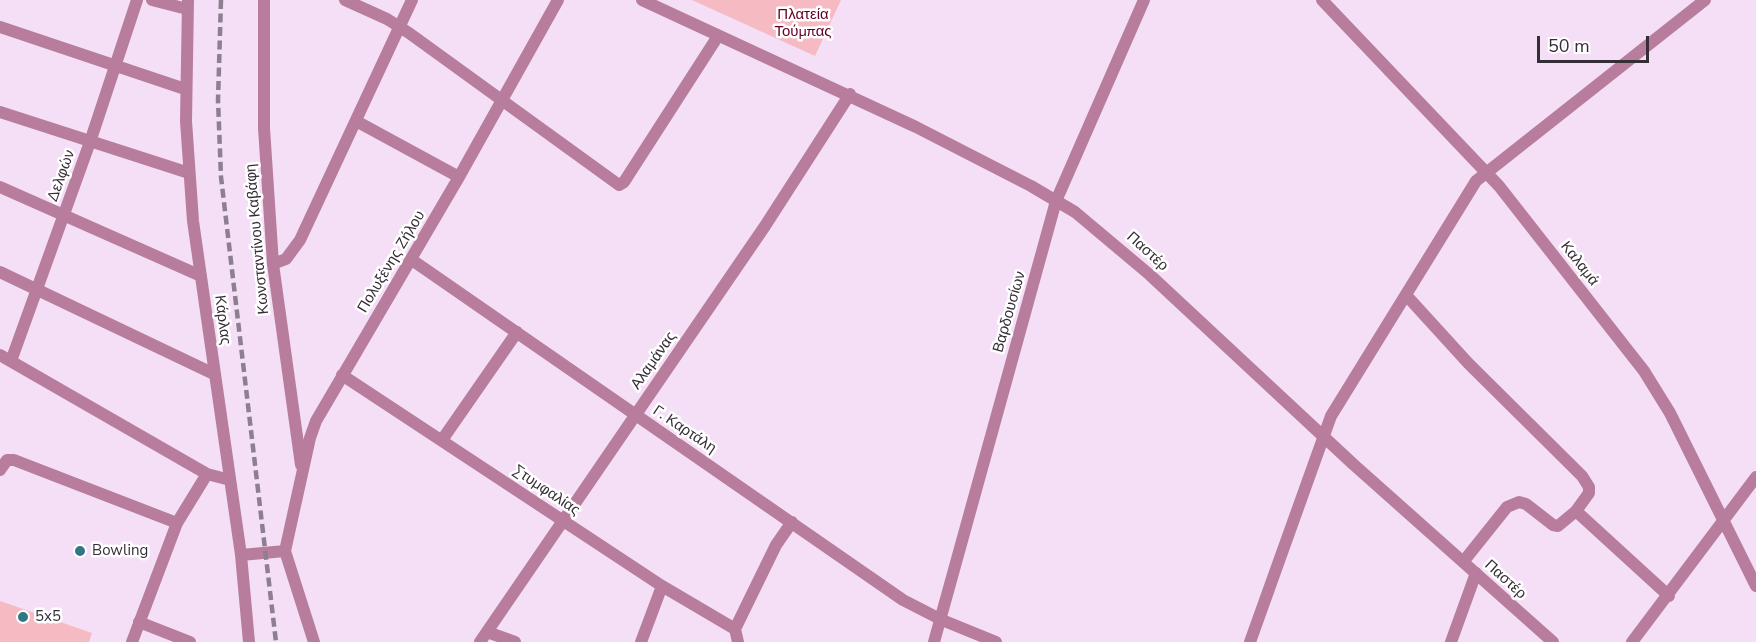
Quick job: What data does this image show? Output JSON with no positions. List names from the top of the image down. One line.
{"streets":{"street":["Δελφών","Κωνσταντίνου Καβάφη","Παστέρ","Πολυξένης Ζήλου","Καλαμά","Βαρδουσίων","Κάρλας","Αλαμάνας","Γ. Καρτάλη","Στυμφαλίας"]},"crossings":[["Κωνσταντίνου Καβάφη","Πολυξένης Ζήλου"],["Παστέρ","Βαρδουσίων"],["Παστέρ","Αλαμάνας"],["Πολυξένης Ζήλου","Γ. Καρτάλη"],["Πολυξένης Ζήλου","Στυμφαλίας"],["Βαρδουσίων","Γ. Καρτάλη"],["Αλαμάνας","Γ. Καρτάλη"],["Αλαμάνας","Στυμφαλίας"]],"parks":["Πλατεία Τούμπας"],"places":["Bowling","5x5"],"scale_bar":"50 m"}
